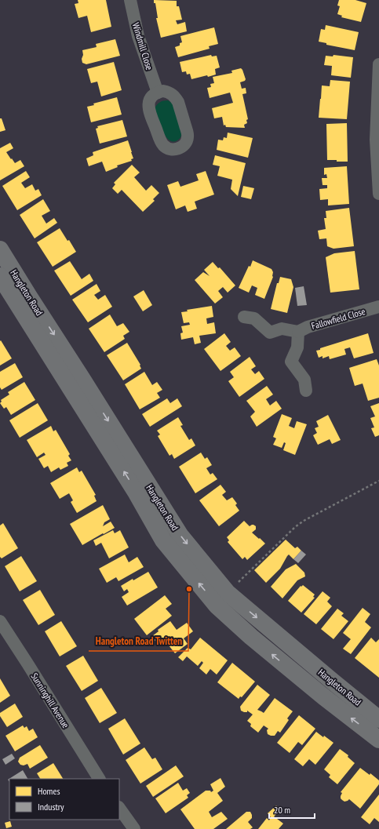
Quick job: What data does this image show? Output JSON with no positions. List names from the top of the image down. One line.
{"streets":{"main road":["Hangleton Road"],"street":["Windmill Close","Fallowfield Close","Sunninghill Avenue"]},"places":["Hangleton Road Twitten"],"legend":["Homes","Industry"],"scale_bar":"20 m"}
